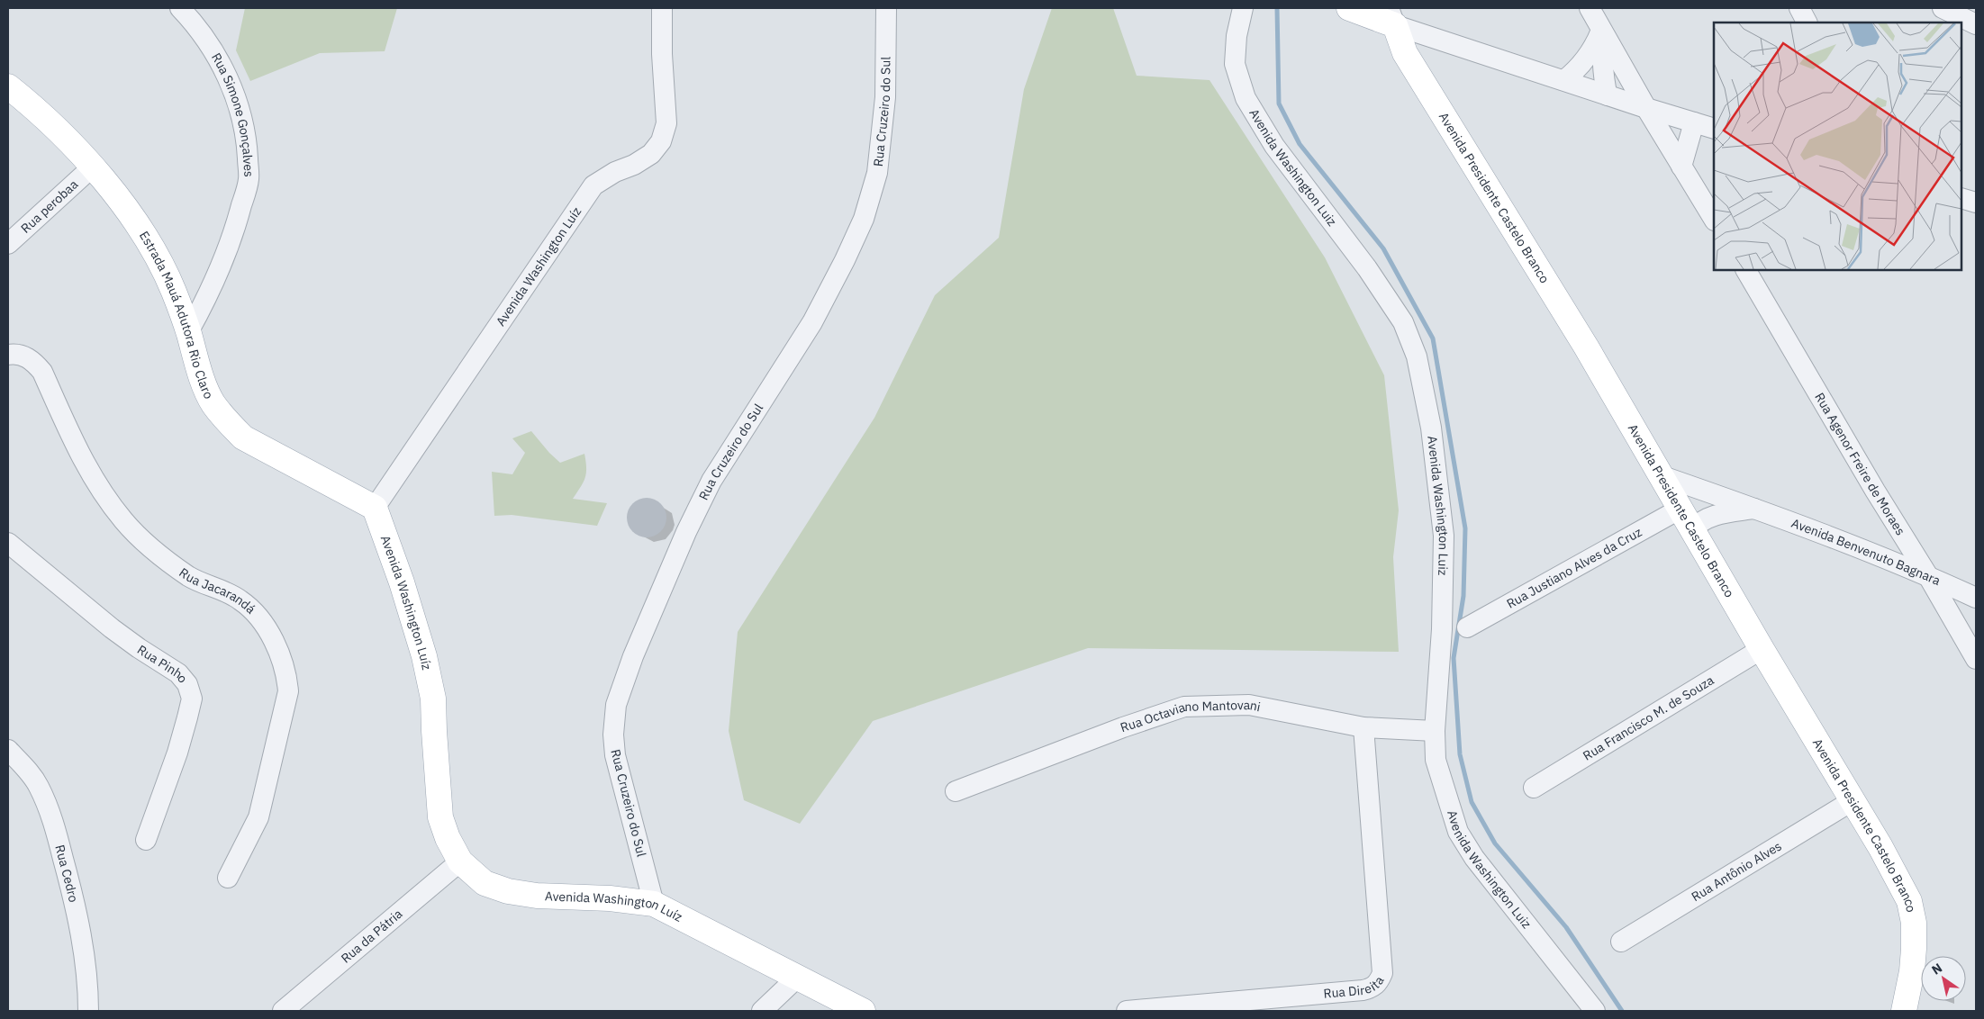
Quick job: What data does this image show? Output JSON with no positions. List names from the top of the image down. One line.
{"streets":{"main road":["Avenida Presidente Castelo Branco","Avenida Washington Luíz","Estrada Mauá Adutora Rio Claro"],"street":["Rua Cruzeiro do Sul","Rua Simone Gonçalves","Avenida Washington Luiz","Rua perobaa","Rua Agenor Freire de Moraes","Avenida Benvenuto Bagnara","Rua Justiano Alves da Cruz","Rua Jacarandá","Rua Pinho","Rua Francisco M. de Souza","Rua Octaviano Mantovani","Rua Antônio Alves","Rua Cedro","Rua da Pátria","Rua Direita"]},"crossings":[["Rua Cruzeiro do Sul","Avenida Washington Luíz"],["Rua Simone Gonçalves","Estrada Mauá Adutora Rio Claro"],["Avenida Washington Luiz","Rua Octaviano Mantovani"],["Avenida Presidente Castelo Branco","Avenida Benvenuto Bagnara"],["Avenida Presidente Castelo Branco","Rua Justiano Alves da Cruz"],["Avenida Presidente Castelo Branco","Rua Francisco M. de Souza"],["Avenida Presidente Castelo Branco","Rua Antônio Alves"],["Rua perobaa","Estrada Mauá Adutora Rio Claro"],["Avenida Washington Luíz","Estrada Mauá Adutora Rio Claro"],["Avenida Washington Luíz","Rua da Pátria"],["Rua Agenor Freire de Moraes","Avenida Benvenuto Bagnara"],["Rua Octaviano Mantovani","Rua Direita"]],"north":"top left"}
